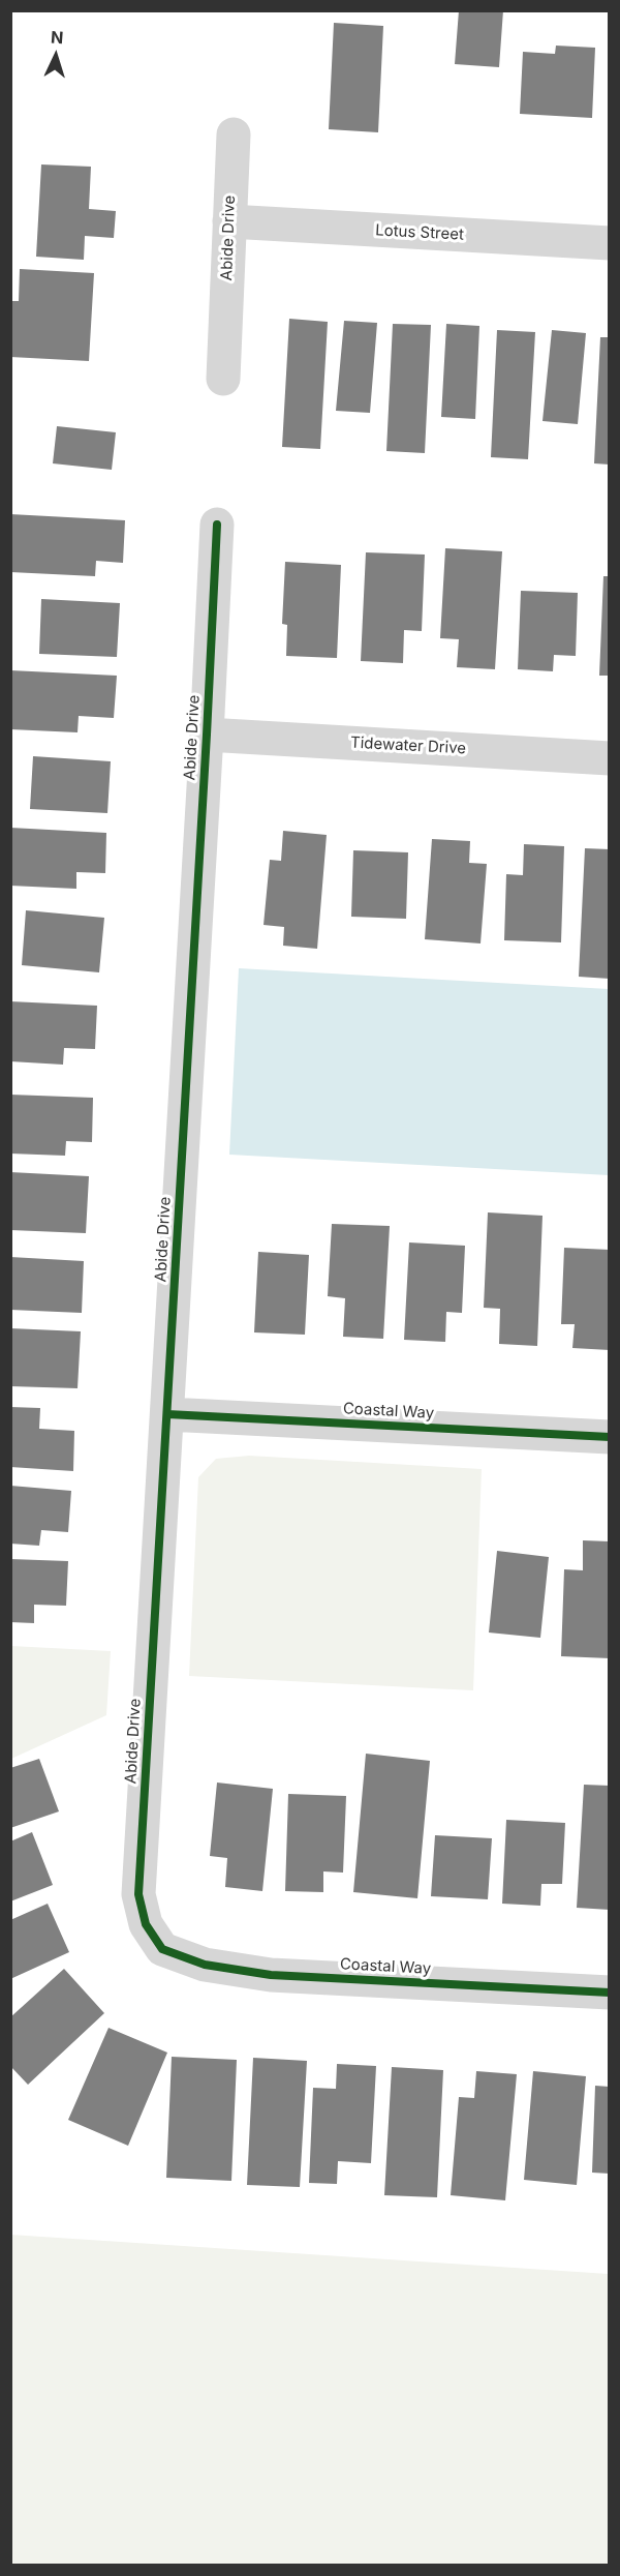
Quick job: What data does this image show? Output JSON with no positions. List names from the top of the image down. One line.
{"streets":{"street":["Lotus Street","Abide Drive","Tidewater Drive","Coastal Way"]},"crossings":[["Lotus Street","Abide Drive"],["Abide Drive","Tidewater Drive"],["Abide Drive","Coastal Way"]],"north":"top"}
